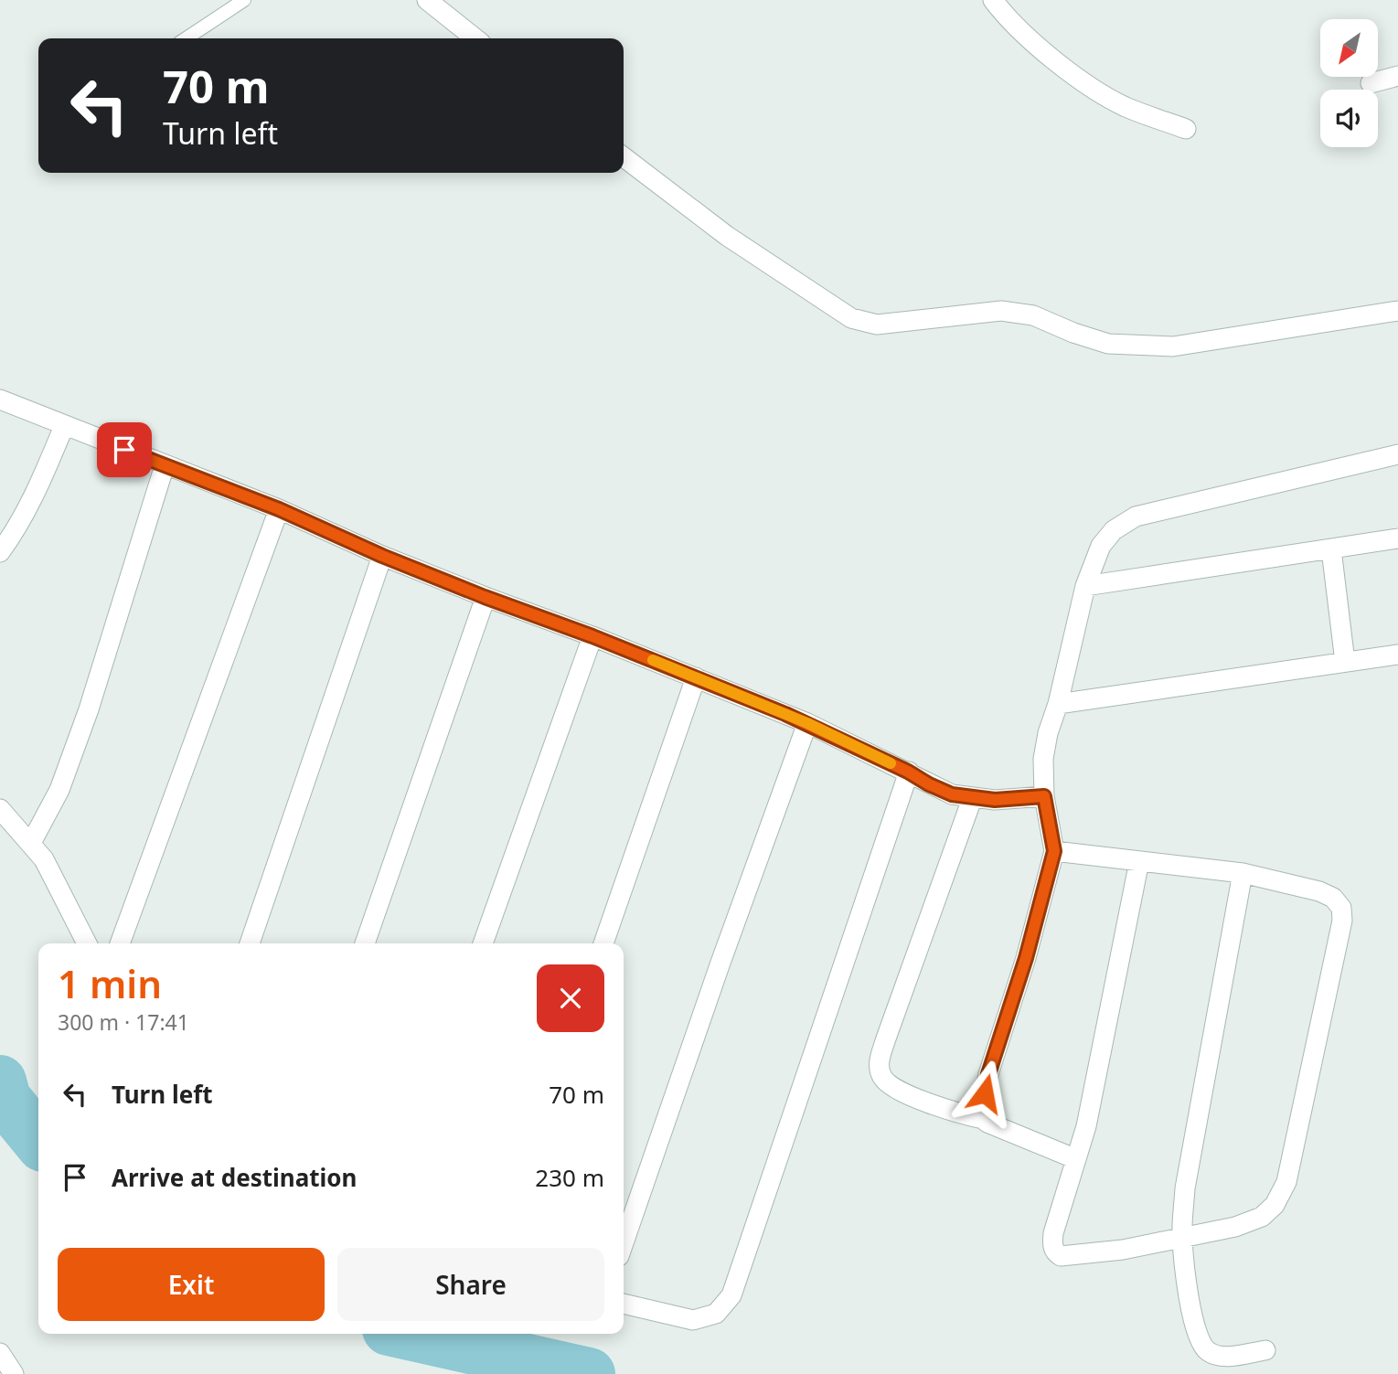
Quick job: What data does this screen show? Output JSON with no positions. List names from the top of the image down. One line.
{"north":"bottom left","page":{"turn":["70 m","Turn left"],"heading":["1 min","300 m · 17:41"],"list":[{"name":"Turn left","value":"70 m"},{"name":"Arrive at destination","value":"230 m"}],"buttons":["Exit","Share"]}}
